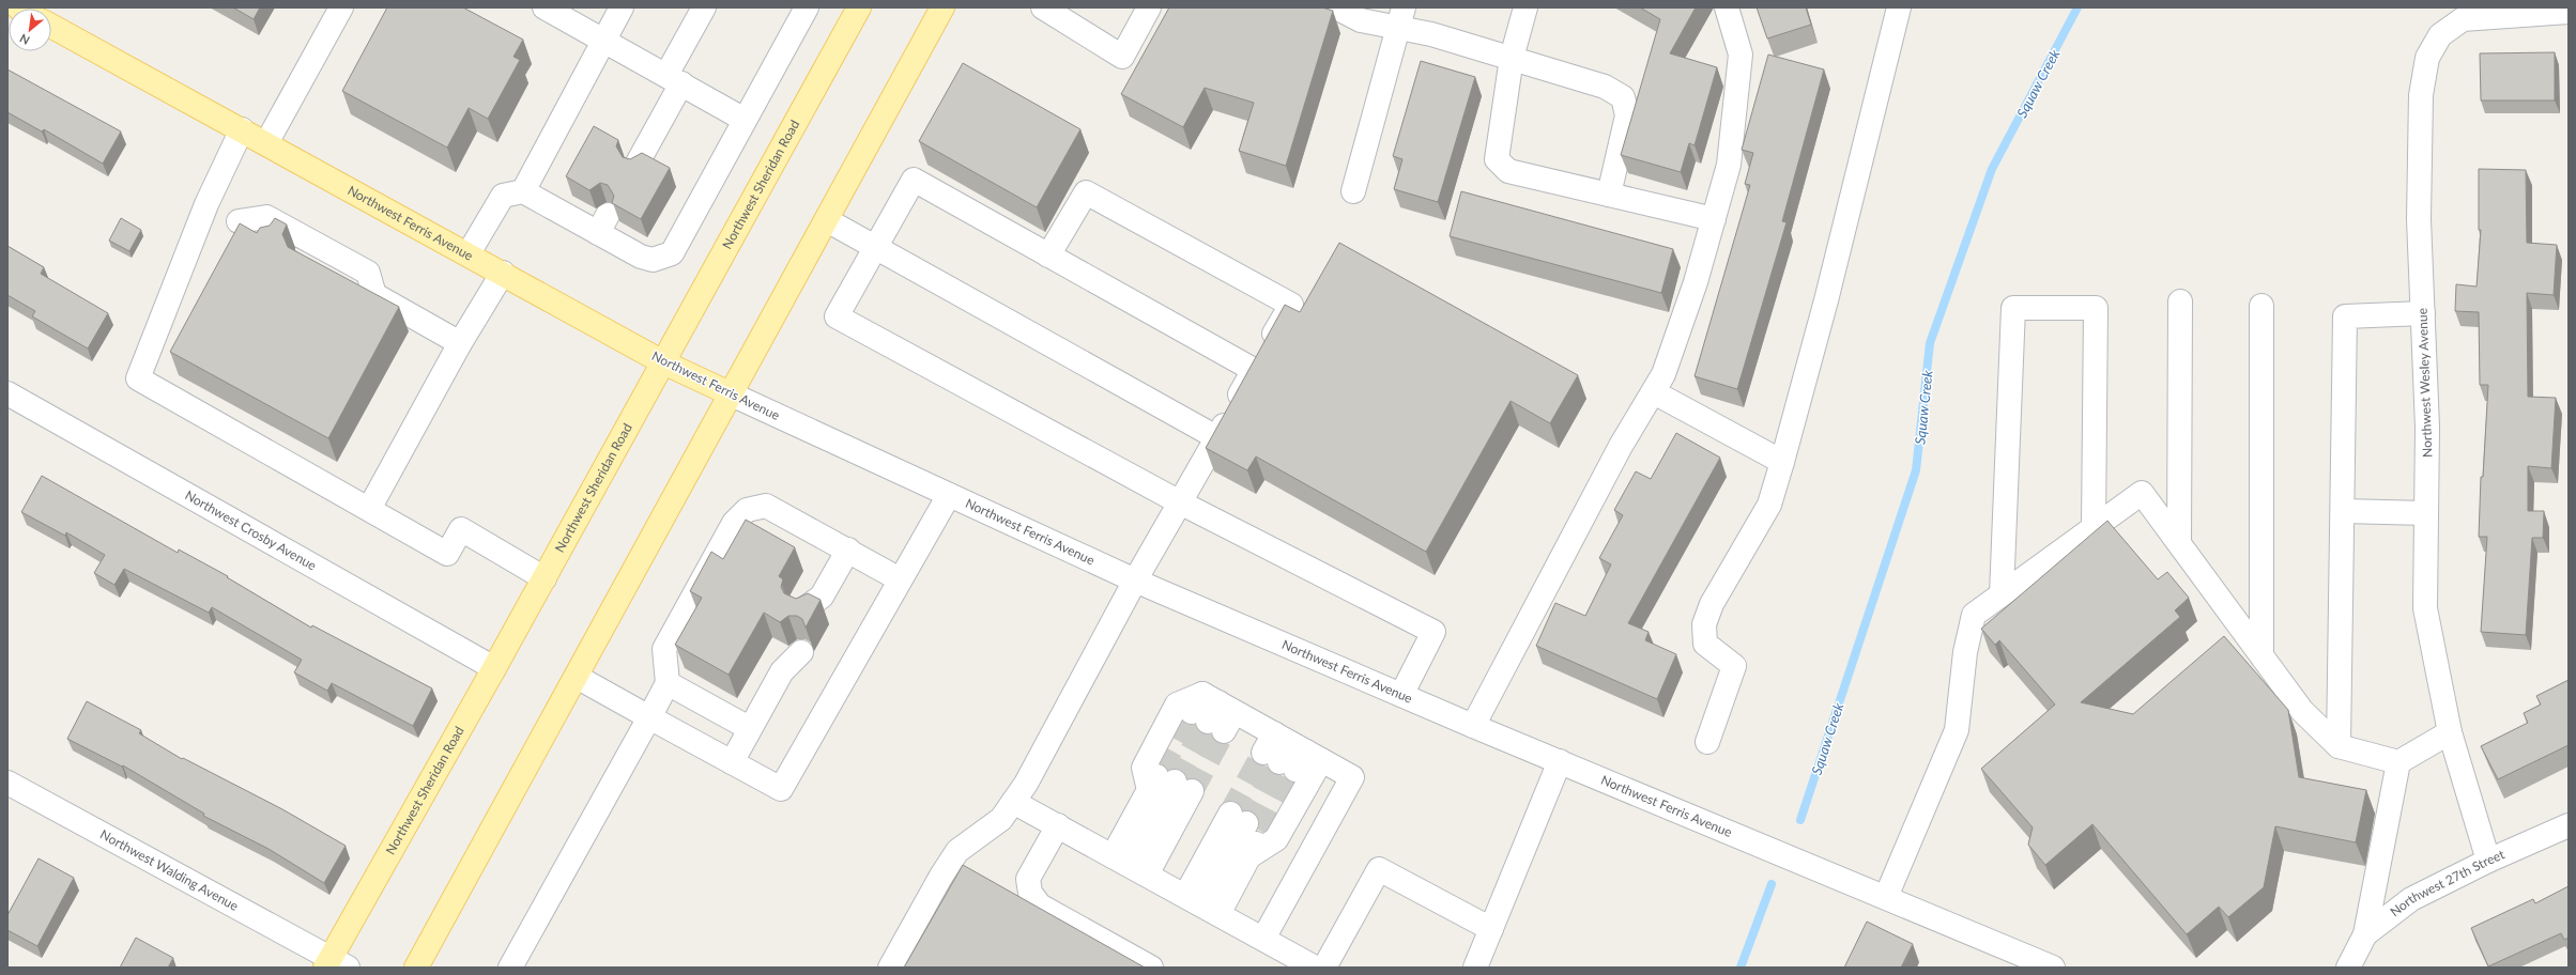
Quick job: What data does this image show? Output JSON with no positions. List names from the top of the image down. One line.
{"streets":{"main road":["Northwest Sheridan Road","Northwest Ferris Avenue"],"street":["Northwest Wesley Avenue","Northwest Crosby Avenue","Northwest Walding Avenue","Northwest 27th Street"]},"crossings":[["Northwest Sheridan Road","Northwest Ferris Avenue"],["Northwest Sheridan Road","Northwest Crosby Avenue"],["Northwest Sheridan Road","Northwest Walding Avenue"],["Northwest Wesley Avenue","Northwest 27th Street"]],"water":["Squaw Creek"],"north":"bottom left"}
